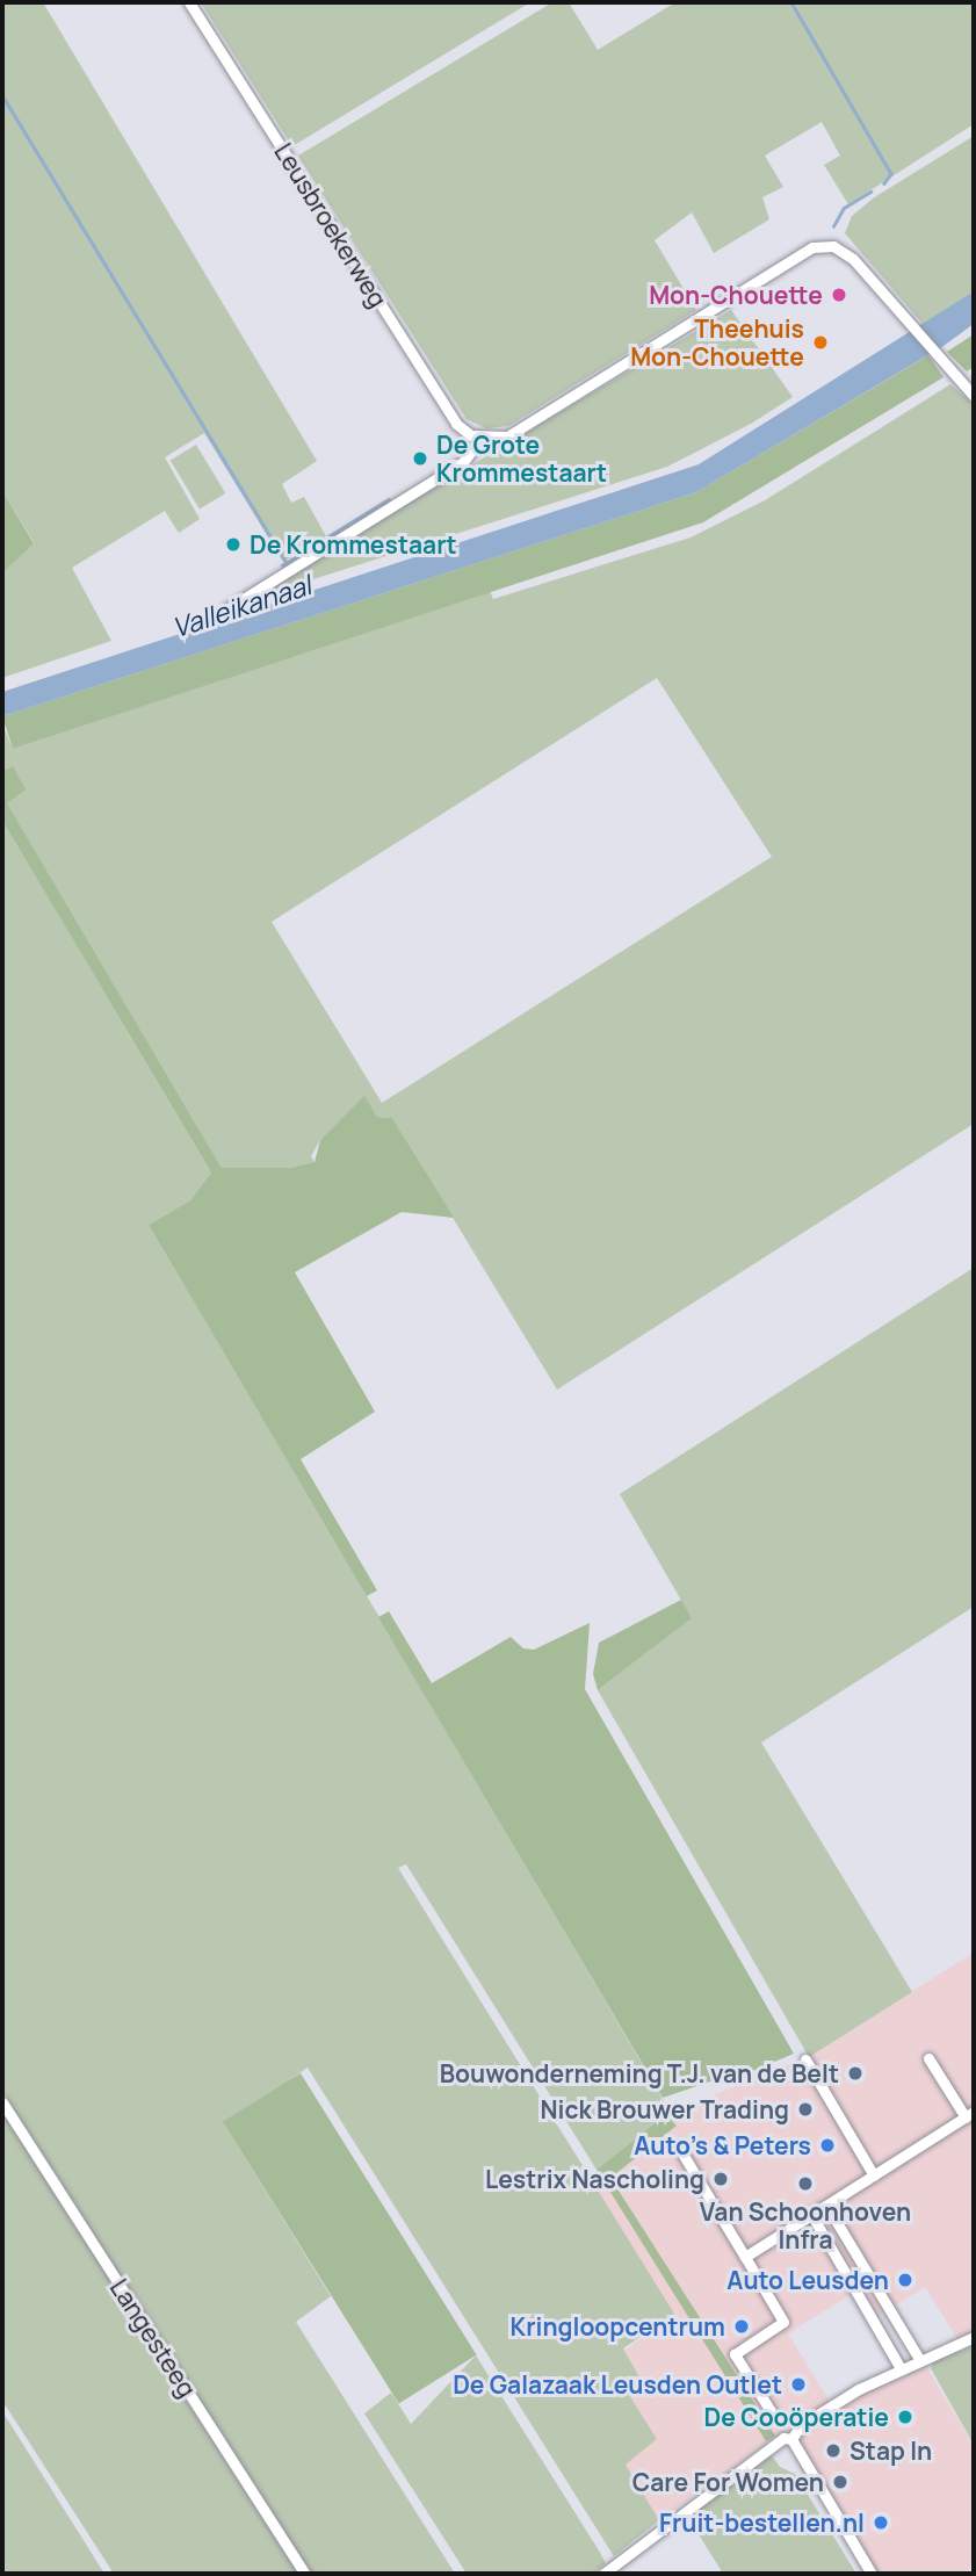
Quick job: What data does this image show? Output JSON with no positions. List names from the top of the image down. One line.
{"streets":{"street":["Leusbroekerweg","Langesteeg"]},"water":["Valleikanaal"],"places":["Mon-Chouette","Theehuis Mon-Chouette","De Grote Krommestaart","De Krommestaart","Bouwonderneming T.J. van de Belt","Nick Brouwer Trading","Auto's & Peters","Lestrix Nascholing","Van Schoonhoven Infra","Auto Leusden","Kringloopcentrum","De Galazaak Leusden Outlet","De Cooöperatie","Stap In","Care For Women","Fruit-bestellen.nl"]}
